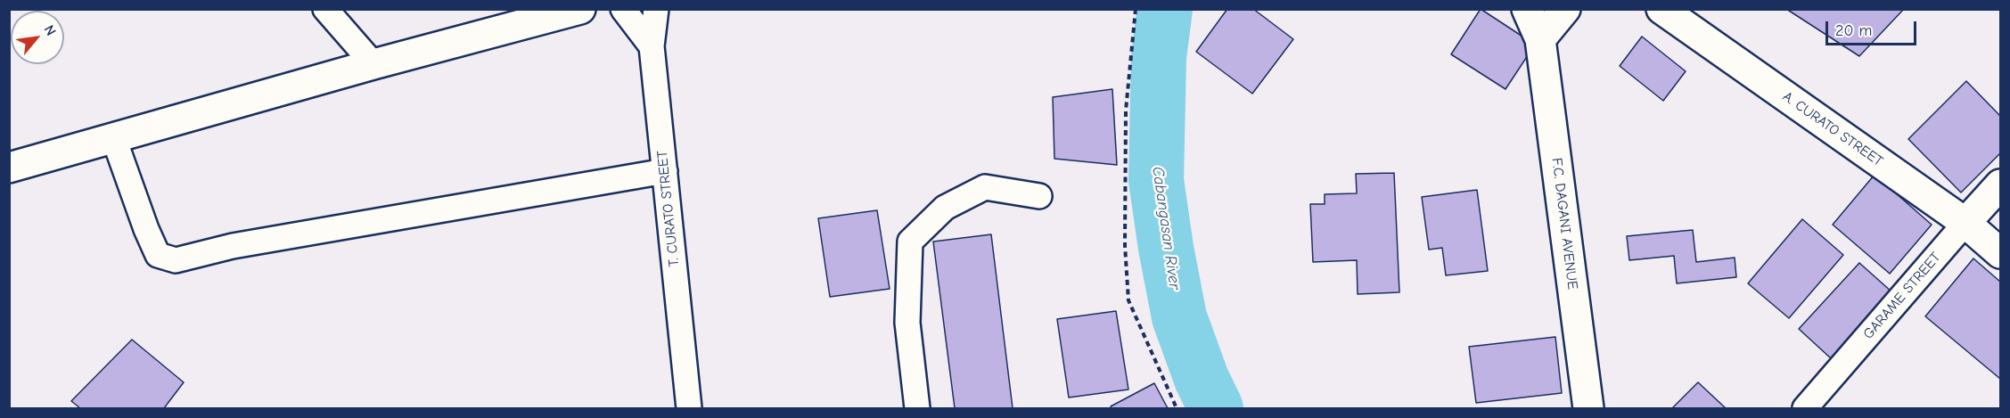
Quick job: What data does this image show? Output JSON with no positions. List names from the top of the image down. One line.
{"streets":{"main road":["A. CURATO STREET","F.C. DAGANI AVENUE","GARAME STREET"],"street":["T. CURATO STREET"]},"crossings":[["A. CURATO STREET","GARAME STREET"]],"water":["Cabangasan River"],"scale_bar":"20 m","north":"top right"}
